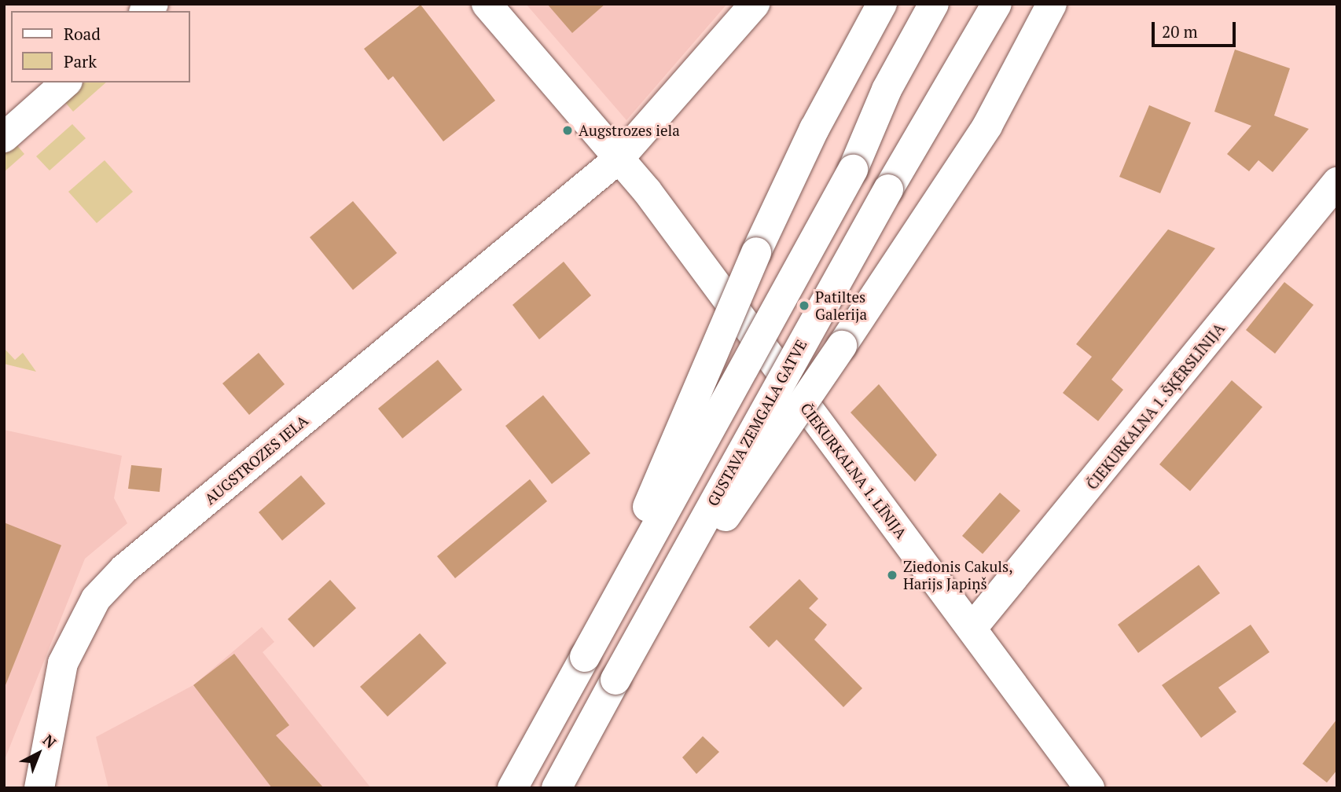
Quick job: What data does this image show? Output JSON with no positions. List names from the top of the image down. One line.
{"streets":{"main road":["ČIEKURKALNA 1. ŠĶĒRSLĪNIJA","GUSTAVA ZEMGALA GATVE","AUGSTROZES IELA","ČIEKURKALNA 1. LĪNIJA"]},"crossings":[["ČIEKURKALNA 1. ŠĶĒRSLĪNIJA","ČIEKURKALNA 1. LĪNIJA"],["AUGSTROZES IELA","ČIEKURKALNA 1. LĪNIJA"]],"places":["Augstrozes iela","Patiltes Galerija","Ziedonis Cakuls, Harijs Japiņš"],"legend":["Road","Park"],"scale_bar":"20 m","north":"top right"}
